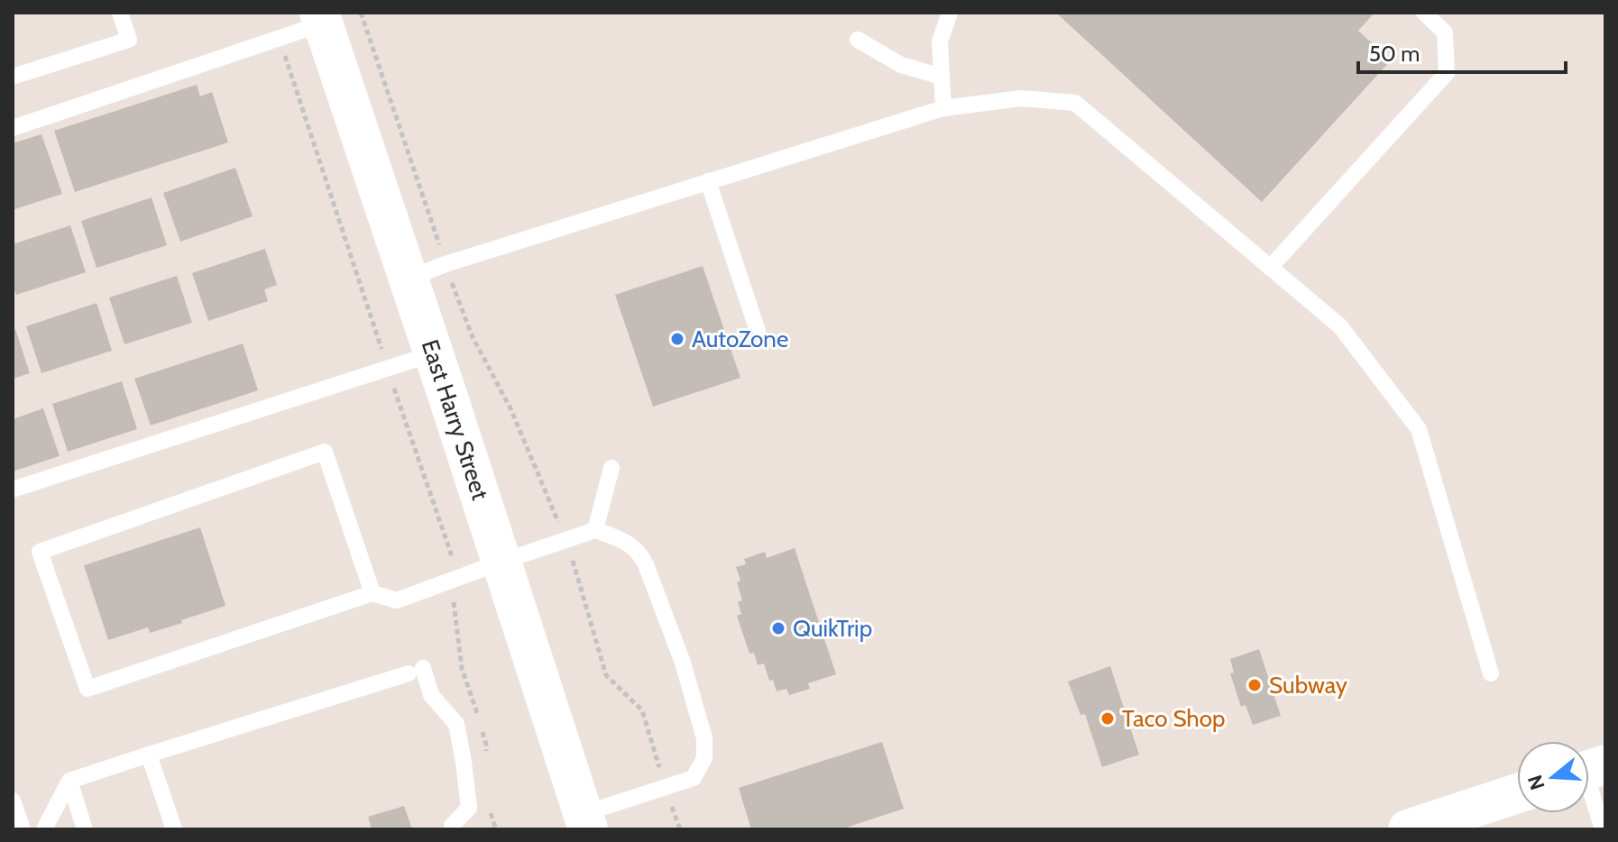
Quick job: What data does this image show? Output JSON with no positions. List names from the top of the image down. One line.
{"streets":{"main road":["East Harry Street"]},"places":["AutoZone","QuikTrip","Subway","Taco Shop"],"scale_bar":"50 m","north":"left"}
